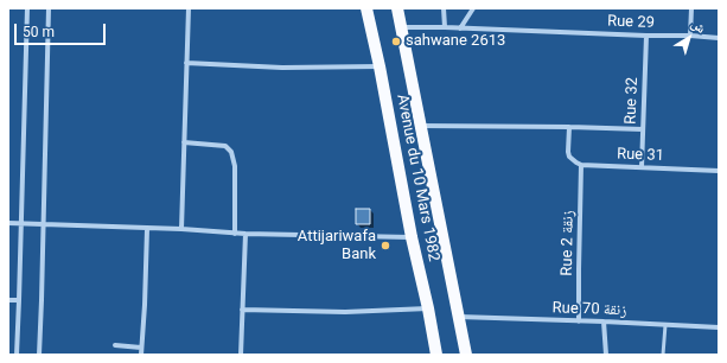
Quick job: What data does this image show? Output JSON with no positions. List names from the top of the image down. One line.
{"streets":{"main road":["Avenue du 10 Mars 1982"],"street":["Rue 29","Rue 32","Rue 31","Rue 2 زنقة","Rue 70 زنقة"]},"crossings":[["Rue 29","Rue 32"],["Rue 29","Avenue du 10 Mars 1982"],["Rue 32","Rue 31"],["Rue 31","Rue 2 زنقة"],["Avenue du 10 Mars 1982","Rue 70 زنقة"],["Rue 2 زنقة","Rue 70 زنقة"]],"places":["sahwane 2613","Attijariwafa Bank"],"scale_bar":"50 m","north":"top right"}
